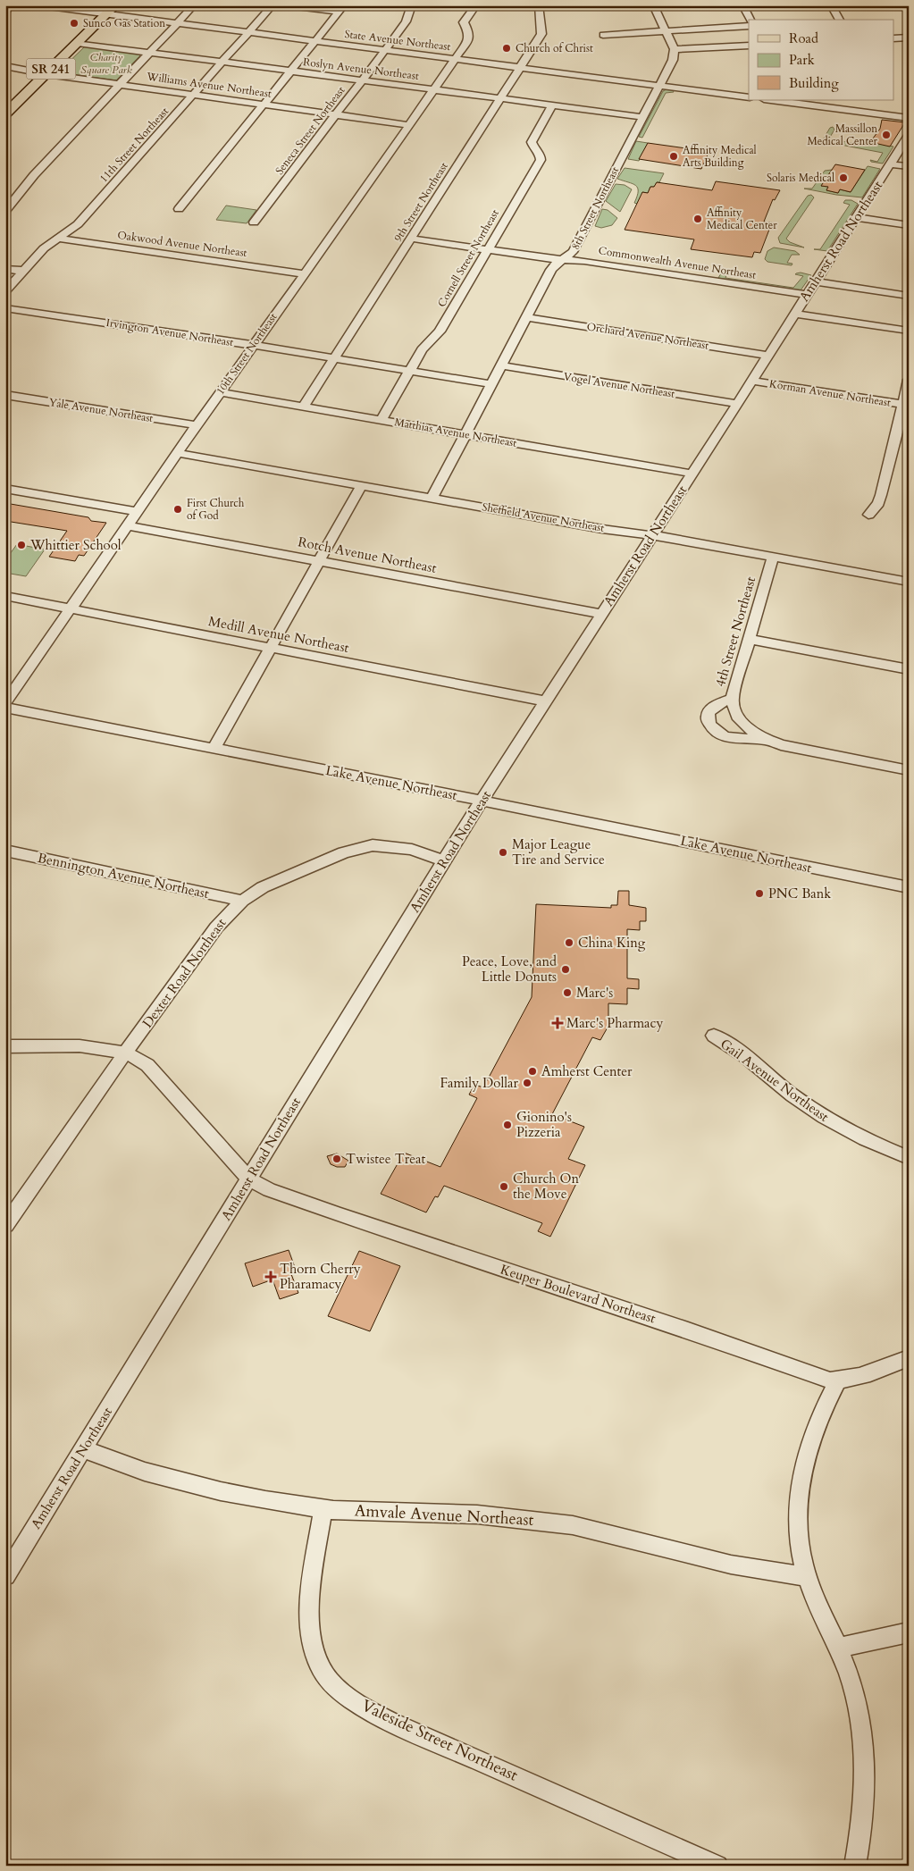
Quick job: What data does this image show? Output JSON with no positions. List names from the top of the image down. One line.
{"streets":{"main road":["SR 241"],"street":["State Avenue Northeast","Roslyn Avenue Northeast","Williams Avenue Northeast","Seneca Street Northeast","11th Street Northeast","9th Street Northeast","8th Street Northeast","Amherst Road Northeast","Oakwood Avenue Northeast","Cornell Street Northeast","Commonwealth Avenue Northeast","Irvington Avenue Northeast","Orchard Avenue Northeast","10th Street Northeast","Vogel Avenue Northeast","Korman Avenue Northeast","Yale Avenue Northeast","Matthias Avenue Northeast","Sheffield Avenue Northeast","Rotch Avenue Northeast","4th Street Northeast","Medill Avenue Northeast","Lake Avenue Northeast","Bennington Avenue Northeast","Dexter Road Northeast","Gail Avenue Northeast","Keuper Boulevard Northeast","Amvale Avenue Northeast","Valeside Street Northeast"]},"crossings":[["State Avenue Northeast","SR 241"],["State Avenue Northeast","Seneca Street Northeast"],["State Avenue Northeast","11th Street Northeast"],["State Avenue Northeast","9th Street Northeast"],["State Avenue Northeast","8th Street Northeast"],["State Avenue Northeast","10th Street Northeast"],["SR 241","Roslyn Avenue Northeast"],["SR 241","Williams Avenue Northeast"],["Roslyn Avenue Northeast","Seneca Street Northeast"],["Roslyn Avenue Northeast","11th Street Northeast"],["Roslyn Avenue Northeast","9th Street Northeast"],["Roslyn Avenue Northeast","8th Street Northeast"],["Roslyn Avenue Northeast","Cornell Street Northeast"],["Roslyn Avenue Northeast","10th Street Northeast"],["Williams Avenue Northeast","Seneca Street Northeast"],["Williams Avenue Northeast","11th Street Northeast"],["Williams Avenue Northeast","10th Street Northeast"],["11th Street Northeast","Oakwood Avenue Northeast"],["9th Street Northeast","Commonwealth Avenue Northeast"],["9th Street Northeast","Irvington Avenue Northeast"],["9th Street Northeast","Matthias Avenue Northeast"],["8th Street Northeast","Commonwealth Avenue Northeast"],["8th Street Northeast","Irvington Avenue Northeast"],["8th Street Northeast","Orchard Avenue Northeast"],["8th Street Northeast","Vogel Avenue Northeast"],["8th Street Northeast","Matthias Avenue Northeast"],["8th Street Northeast","Sheffield Avenue Northeast"],["Amherst Road Northeast","Commonwealth Avenue Northeast"],["Amherst Road Northeast","Orchard Avenue Northeast"],["Amherst Road Northeast","Vogel Avenue Northeast"],["Amherst Road Northeast","Korman Avenue Northeast"],["Amherst Road Northeast","Matthias Avenue Northeast"],["Amherst Road Northeast","Sheffield Avenue Northeast"],["Amherst Road Northeast","Rotch Avenue Northeast"],["Amherst Road Northeast","Medill Avenue Northeast"],["Amherst Road Northeast","Lake Avenue Northeast"],["Amherst Road Northeast","Dexter Road Northeast"],["Amherst Road Northeast","Keuper Boulevard Northeast"],["Amherst Road Northeast","Amvale Avenue Northeast"],["Oakwood Avenue Northeast","10th Street Northeast"],["Cornell Street Northeast","Commonwealth Avenue Northeast"],["Cornell Street Northeast","Irvington Avenue Northeast"],["Cornell Street Northeast","Matthias Avenue Northeast"],["Irvington Avenue Northeast","10th Street Northeast"],["10th Street Northeast","Yale Avenue Northeast"],["10th Street Northeast","Matthias Avenue Northeast"],["10th Street Northeast","Sheffield Avenue Northeast"],["10th Street Northeast","Rotch Avenue Northeast"],["10th Street Northeast","Medill Avenue Northeast"],["Sheffield Avenue Northeast","4th Street Northeast"],["Bennington Avenue Northeast","Dexter Road Northeast"],["Dexter Road Northeast","Keuper Boulevard Northeast"],["Amvale Avenue Northeast","Valeside Street Northeast"]],"parks":["Charity Square Park"],"places":{"other":["Sunco Gas Station","Church of Christ","Massillon Medical Center","Affinity Medical Arts Building","Solaris Medical","Affinity Medical Center","First Church of God","Whittier School","Major League Tire and Service","PNC Bank","China King","Peace, Love, and Little Donuts","Marc's","Amherst Center","Family Dollar","Gionino's Pizzeria","Twistee Treat","Church On the Move"],"health":["Marc's Pharmacy","Thorn Cherry Pharamacy"]},"legend":["Road","Park","Building"]}
